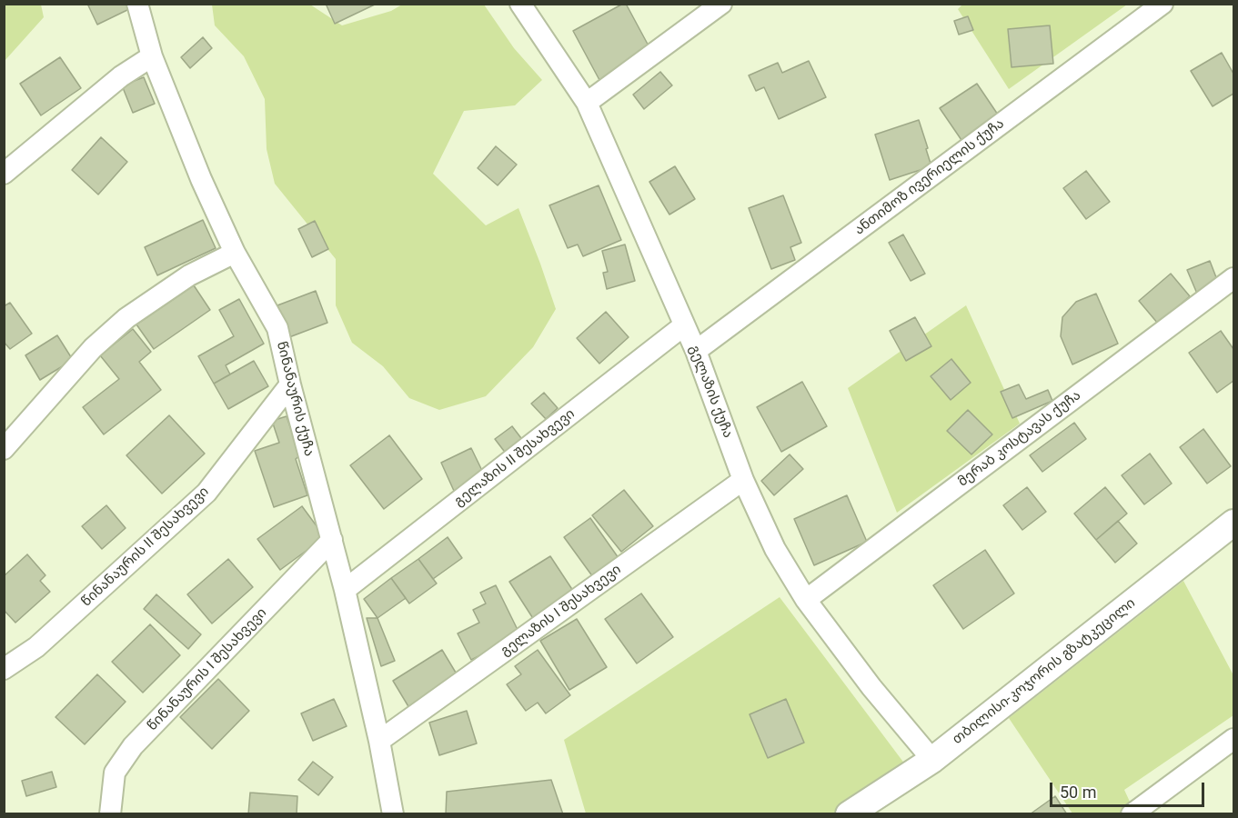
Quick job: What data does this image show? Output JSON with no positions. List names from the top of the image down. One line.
{"streets":{"main road":["თბილისი-კოჯორის გზატკეცილი"],"street":["ანთიმოზ ივერიელის ქუჩა","გელაზის ქუჩა","წინანაურის ქუჩა","მერაბ კოსტავას ქუჩა","გელაზის II შესახვევი","წინანაურის II შესახვევი","გელაზის I შესახვევი","წინანაურის I შესახვევი"]},"crossings":[["ანთიმოზ ივერიელის ქუჩა","გელაზის ქუჩა"],["გელაზის ქუჩა","მერაბ კოსტავას ქუჩა"],["გელაზის ქუჩა","გელაზის II შესახვევი"],["გელაზის ქუჩა","გელაზის I შესახვევი"],["გელაზის ქუჩა","თბილისი-კოჯორის გზატკეცილი"],["წინანაურის ქუჩა","გელაზის II შესახვევი"],["წინანაურის ქუჩა","წინანაურის II შესახვევი"],["წინანაურის ქუჩა","გელაზის I შესახვევი"],["წინანაურის ქუჩა","წინანაურის I შესახვევი"]],"scale_bar":"50 m"}
